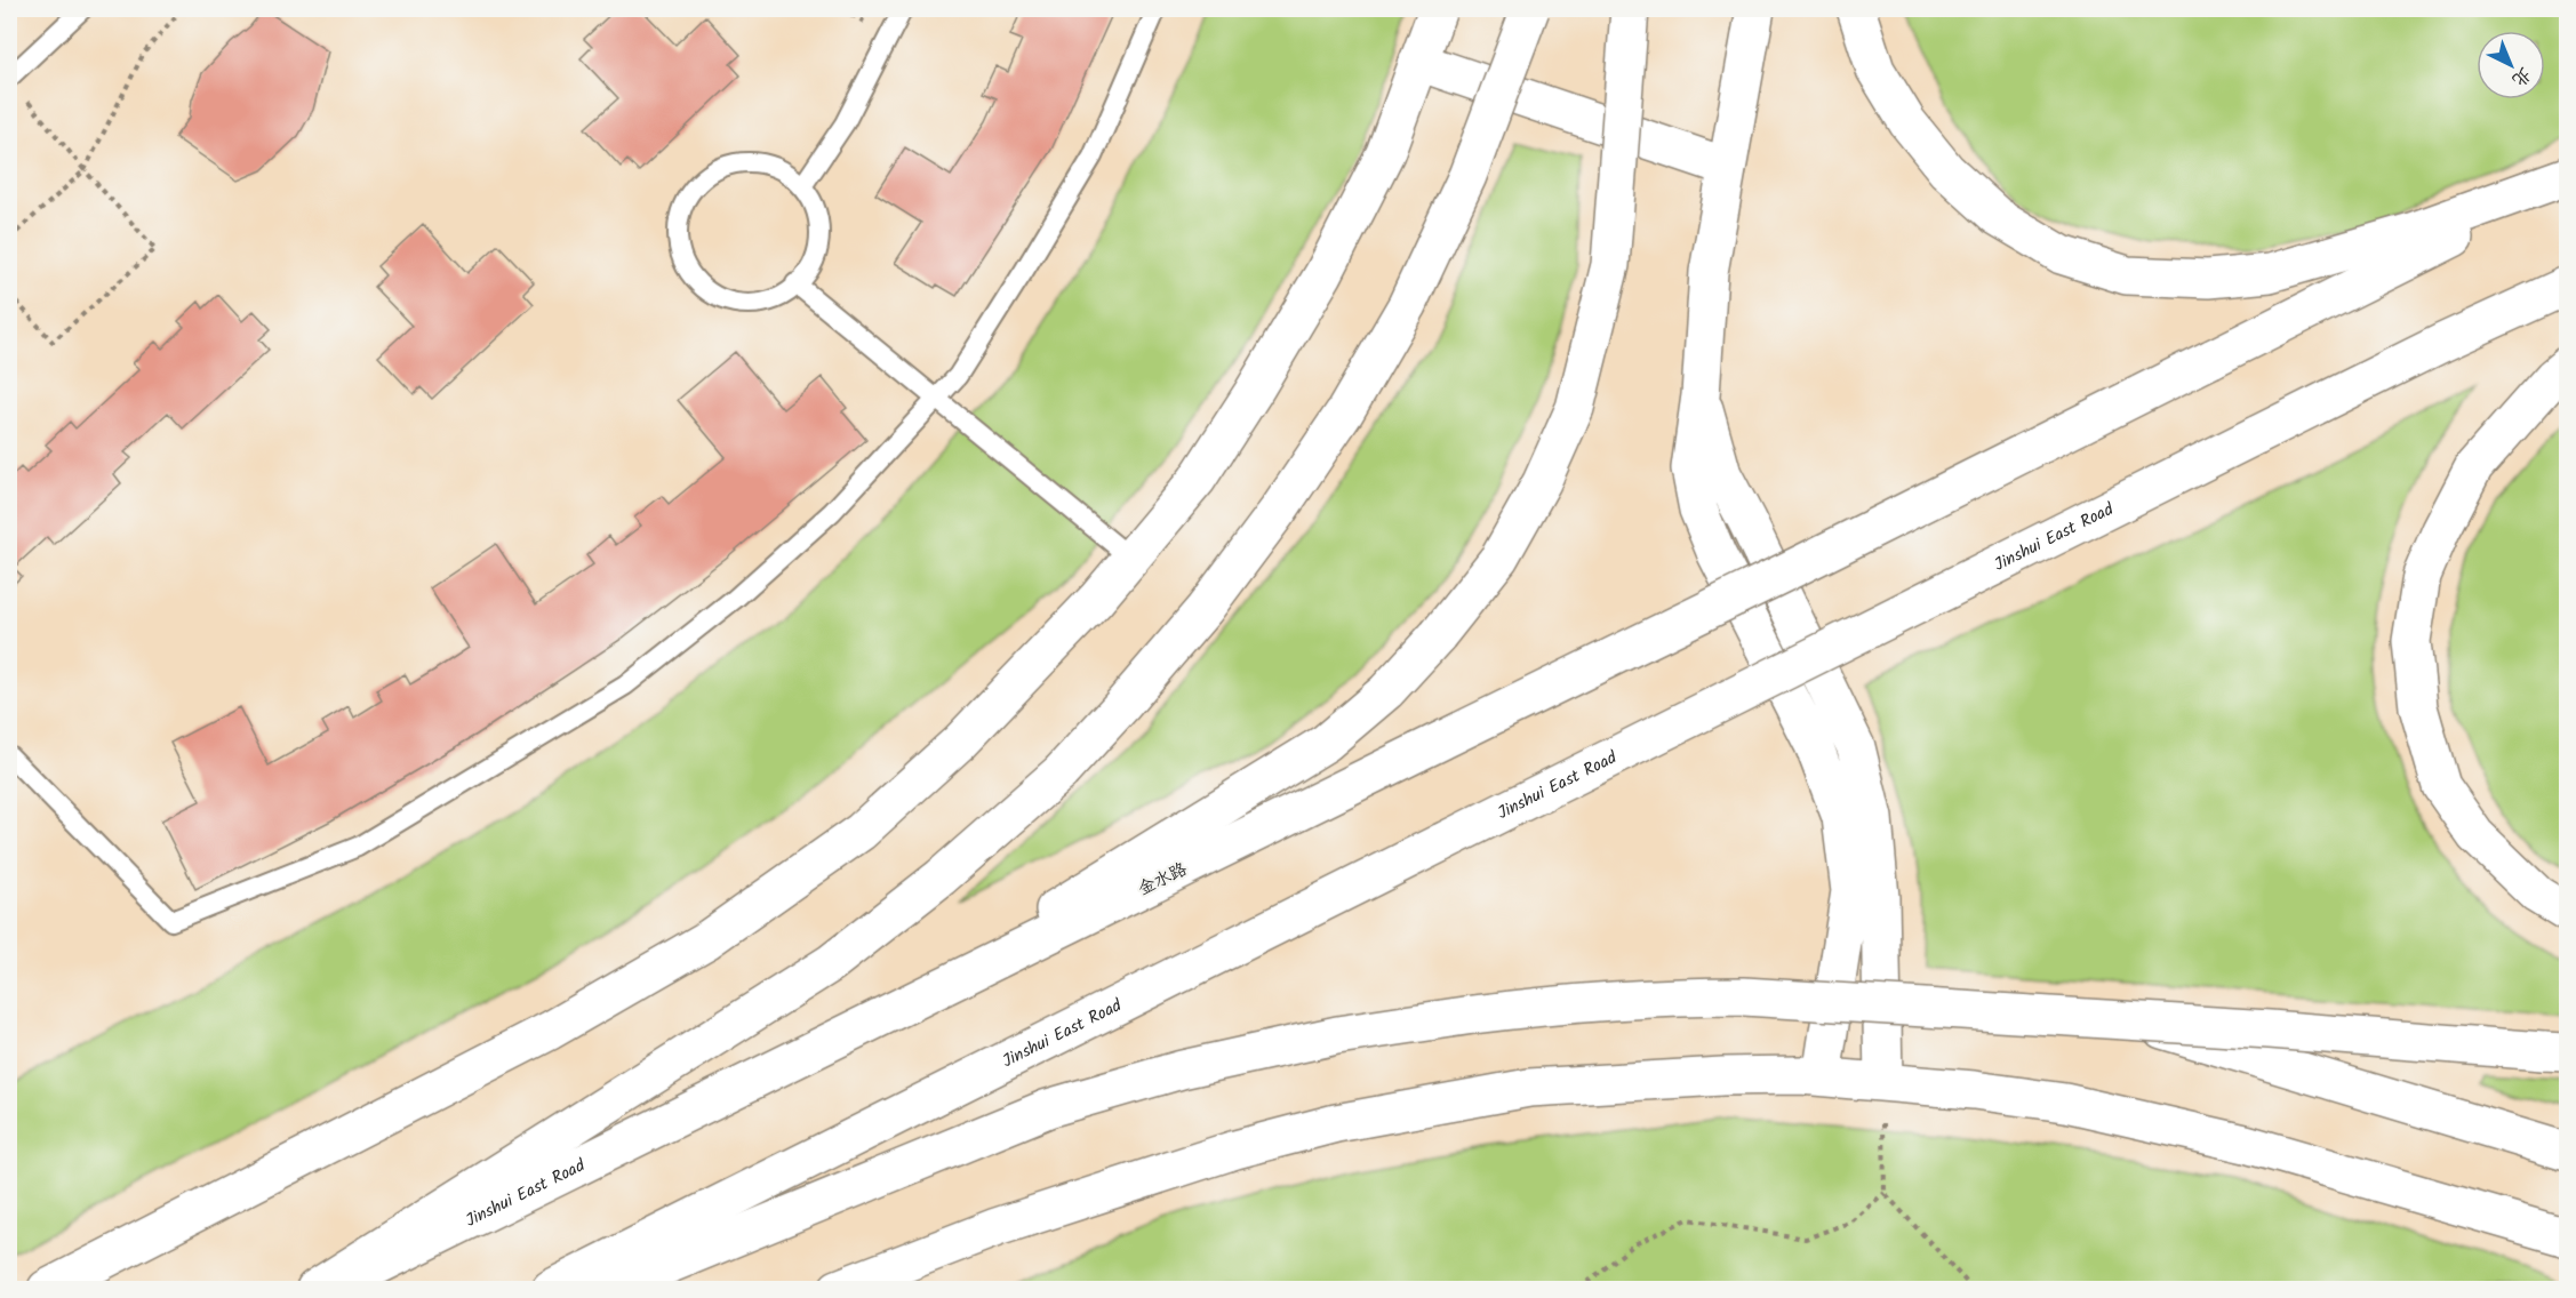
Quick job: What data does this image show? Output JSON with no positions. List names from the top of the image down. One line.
{"streets":{"main road":["Jinshui East Road","金水路"]},"crossings":[["Jinshui East Road","金水路"]],"north":"bottom right"}
